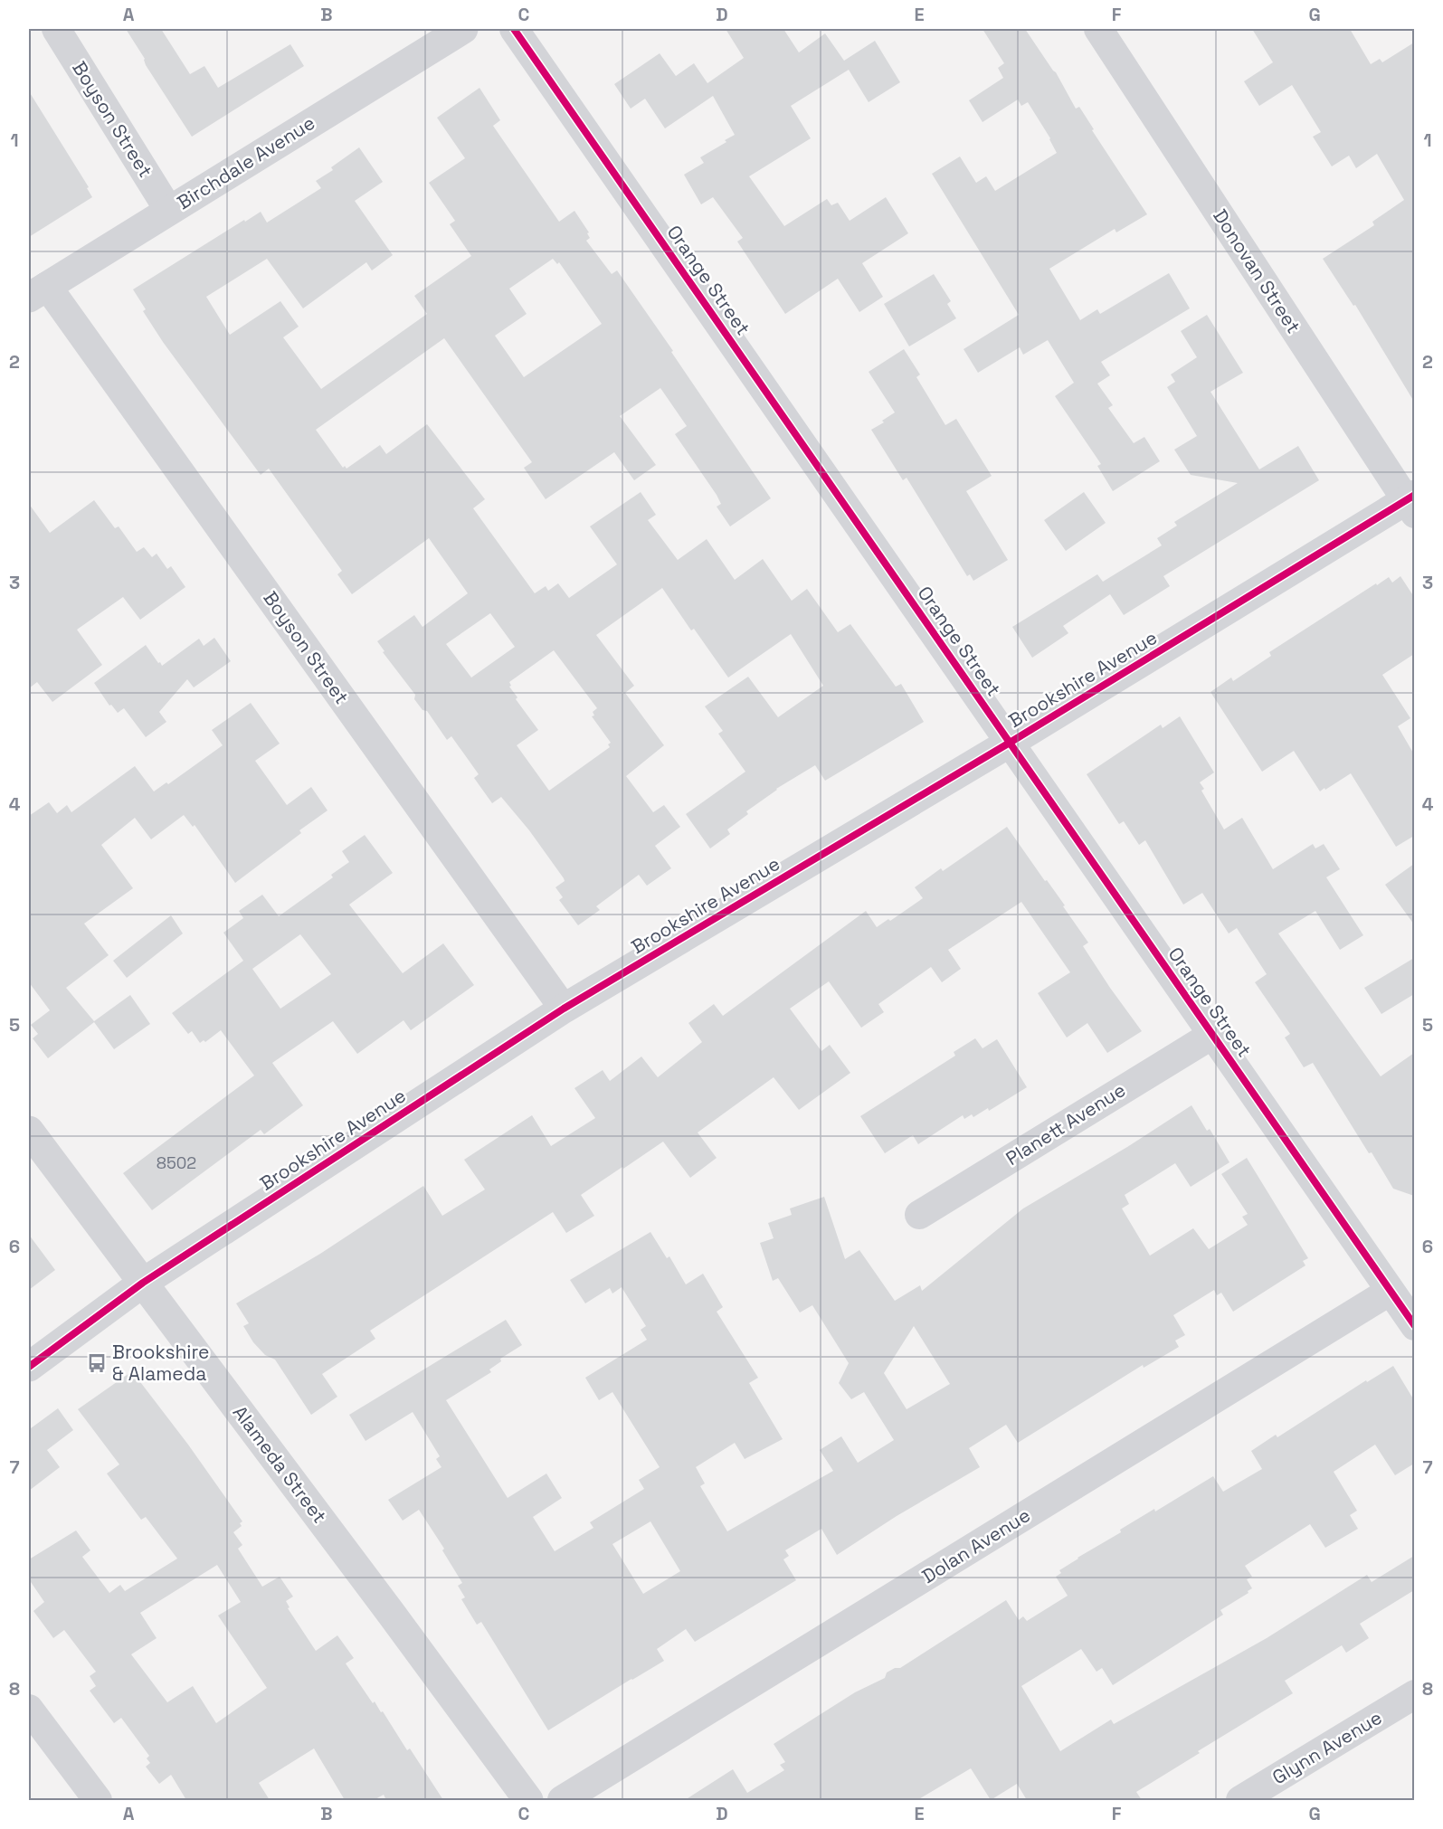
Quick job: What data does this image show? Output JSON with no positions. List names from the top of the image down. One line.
{"streets":{"street":["Boyson Street","Birchdale Avenue","Donovan Street","Orange Street","Brookshire Avenue","Planett Avenue","Alameda Street","Dolan Avenue","Glynn Avenue"]},"crossings":[["Boyson Street","Birchdale Avenue"],["Boyson Street","Brookshire Avenue"],["Donovan Street","Brookshire Avenue"],["Orange Street","Brookshire Avenue"],["Orange Street","Planett Avenue"],["Orange Street","Dolan Avenue"],["Brookshire Avenue","Alameda Street"]],"places":{"bus stop":["Brookshire & Alameda"]},"house_numbers":["8502"],"grid":{"columns":["A","B","C","D","E","F","G"],"rows":["1","2","3","4","5","6","7","8"]}}
